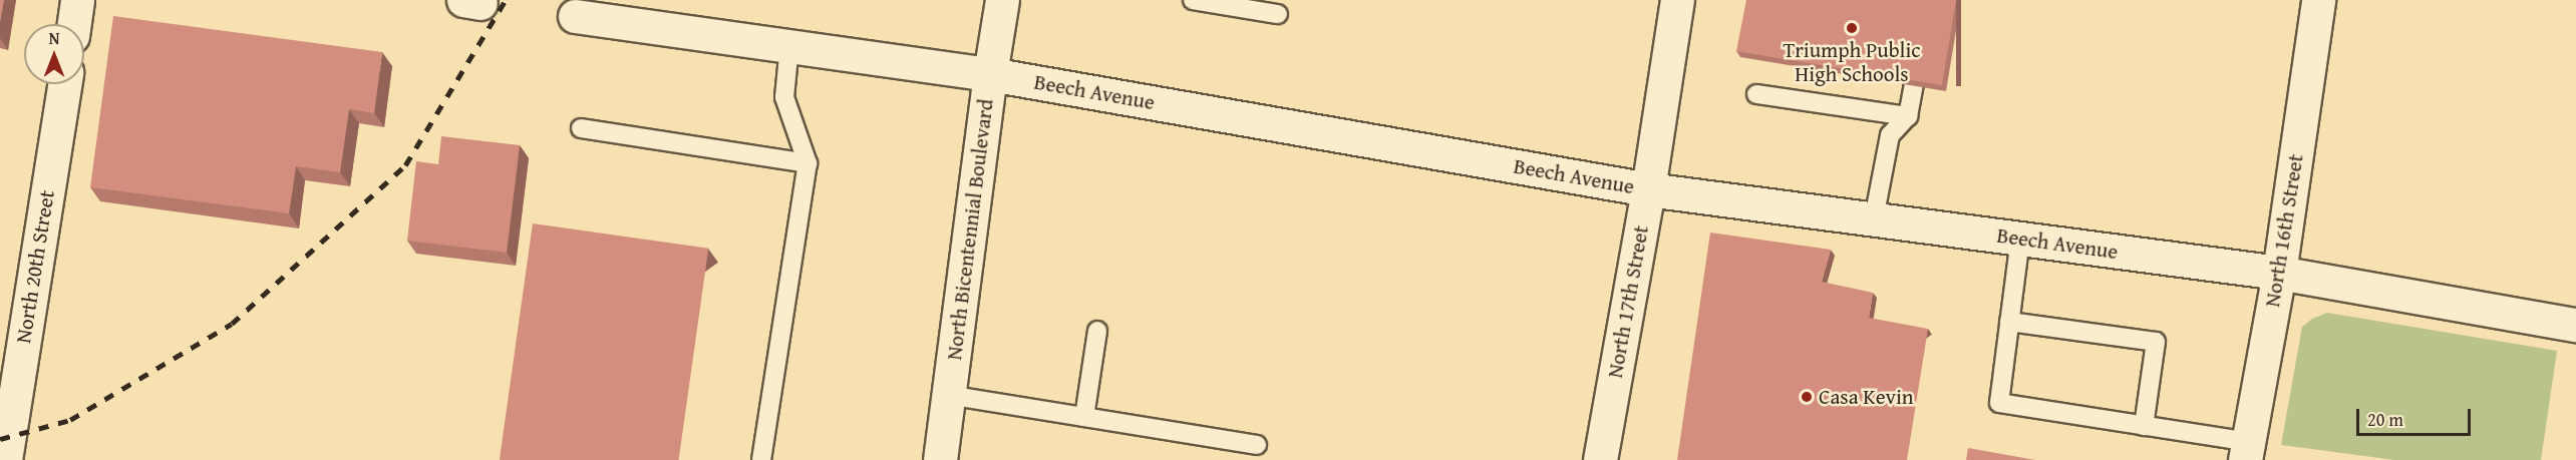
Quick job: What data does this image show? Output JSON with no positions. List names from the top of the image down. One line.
{"streets":{"street":["Beech Avenue","North Bicentennial Boulevard","North 16th Street","North 20th Street","North 17th Street"]},"crossings":[["Beech Avenue","North Bicentennial Boulevard"],["Beech Avenue","North 16th Street"],["Beech Avenue","North 17th Street"]],"places":["Triumph Public High Schools","Casa Kevin"],"scale_bar":"20 m","north":"top"}
